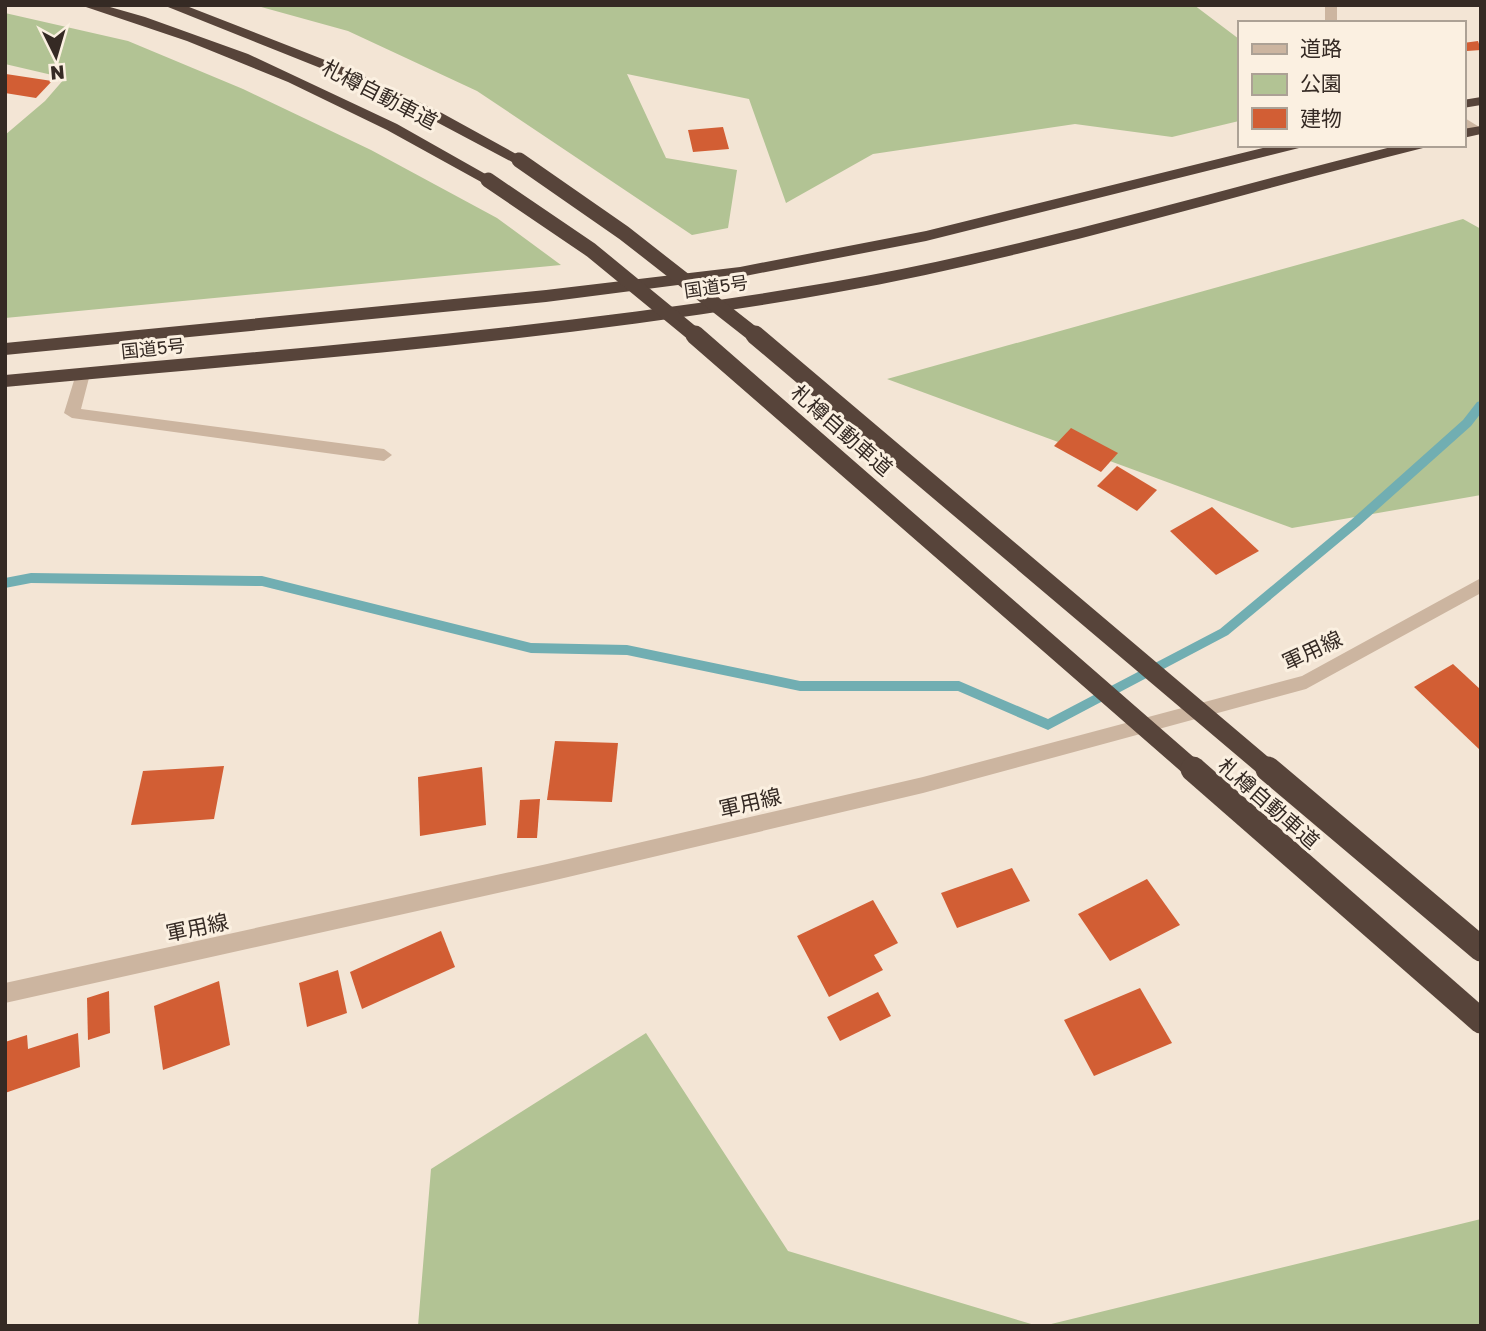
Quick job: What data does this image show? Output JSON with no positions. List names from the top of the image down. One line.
{"streets":{"highway":["札樽自動車道","国道5号"],"street":["軍用線"]},"legend":["道路","公園","建物"],"north":"bottom"}
